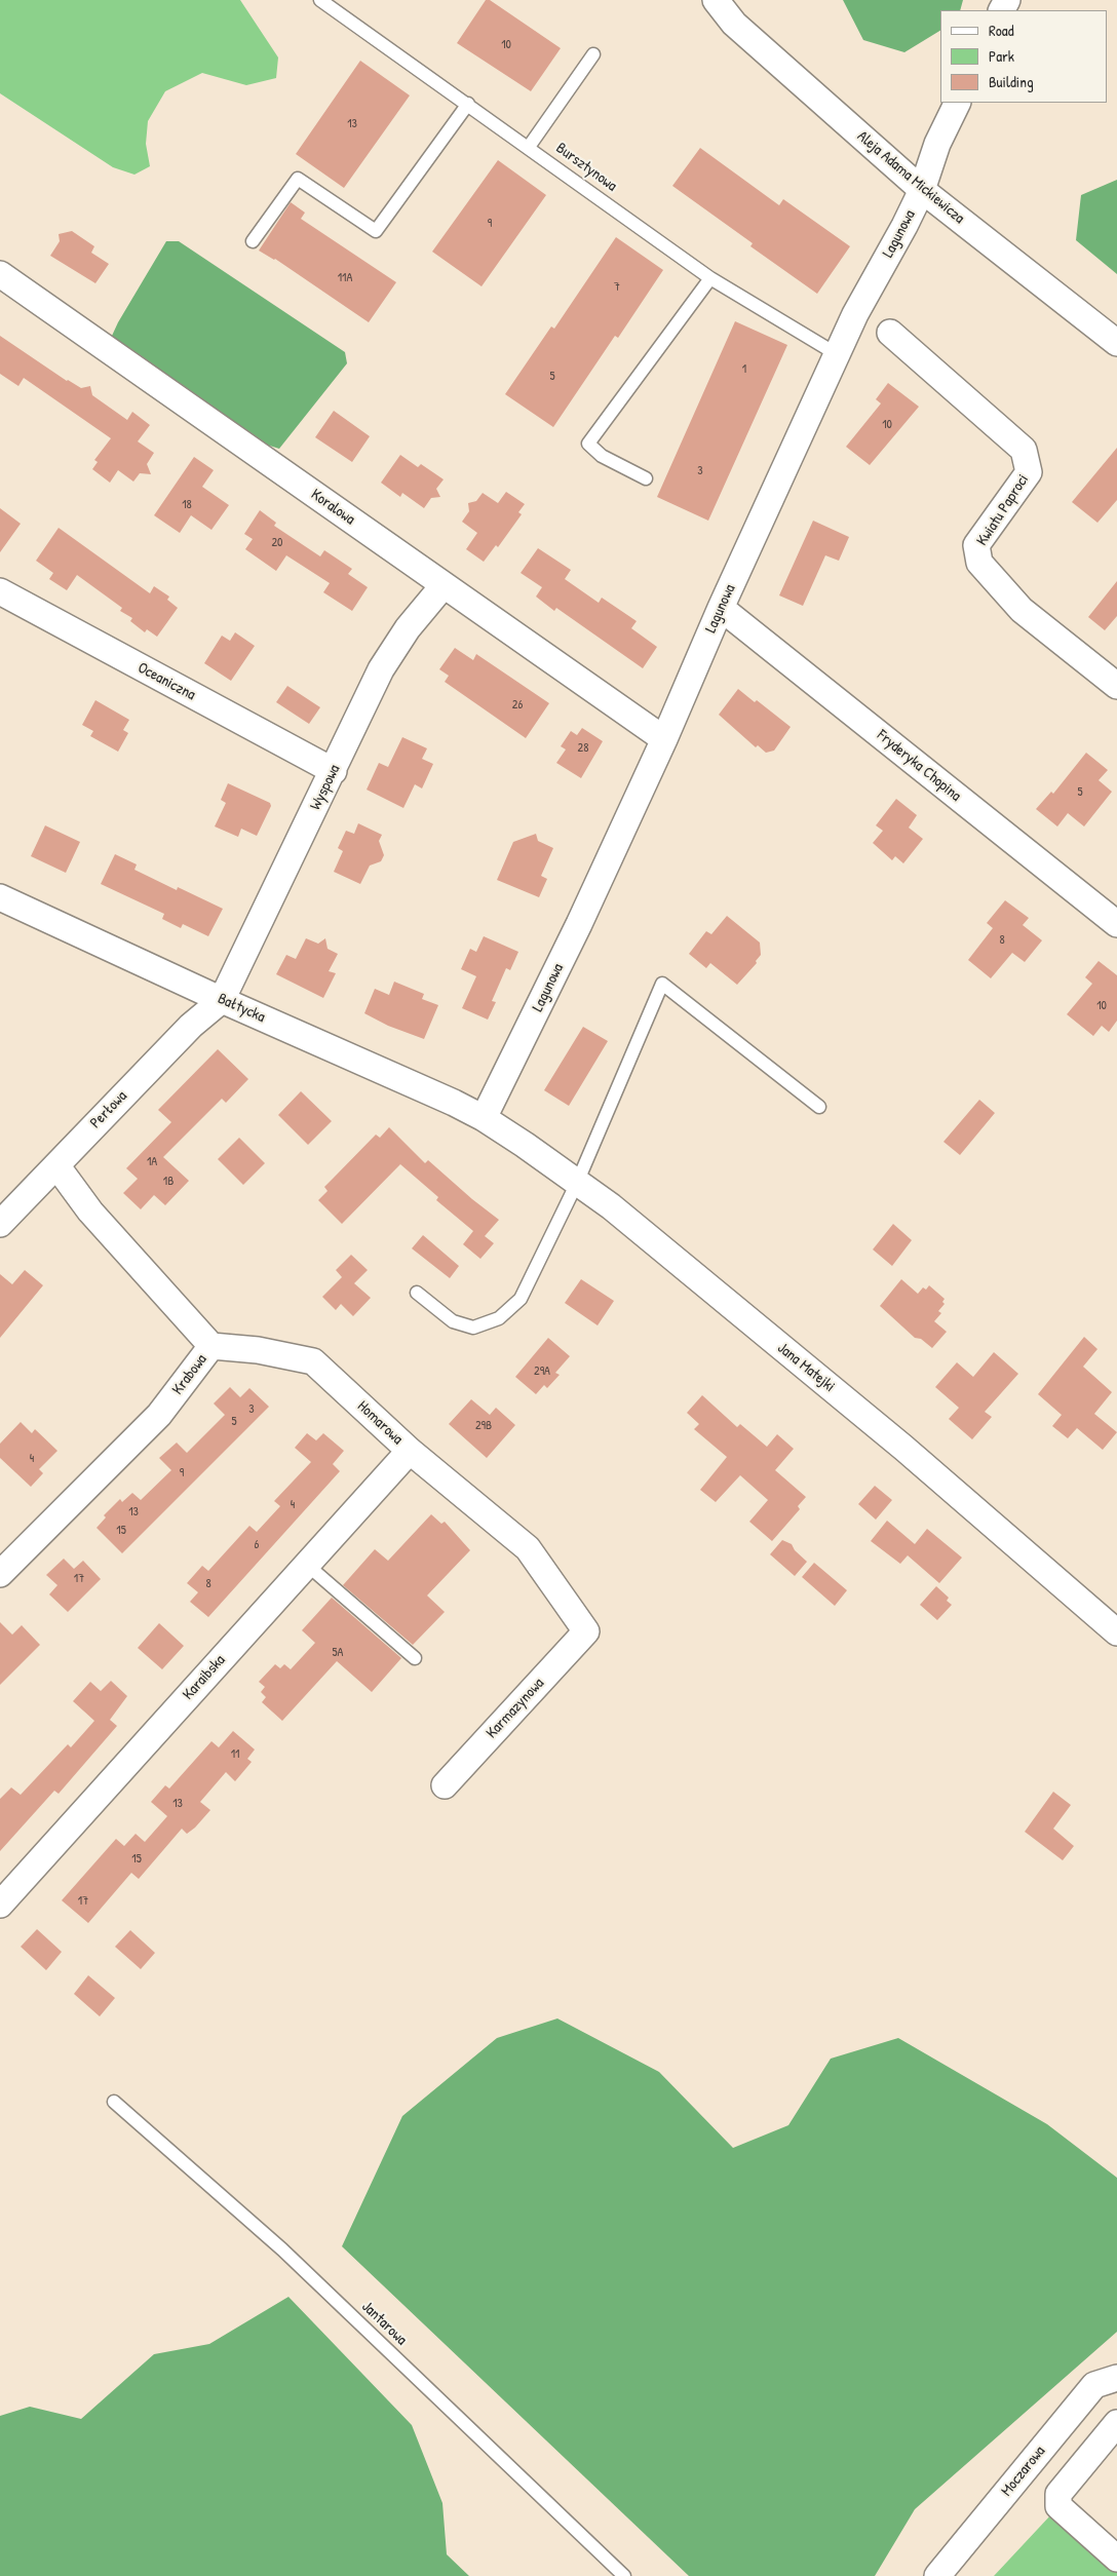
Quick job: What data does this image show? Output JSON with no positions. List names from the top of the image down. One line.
{"streets":{"street":["Aleja Adama Mickiewicza","Lagunowa","Koralowa","Kwiatu Paproci","Oceaniczna","Fryderyka Chopina","Wyspowa","Bałtycka","Perłowa","Jana Matejki","Krabowa","Homarowa","Karaibska","Karmazynowa","Moczarowa"],"lane":["Bursztynowa","Jantarowa"]},"crossings":[["Bursztynowa","Lagunowa"],["Aleja Adama Mickiewicza","Lagunowa"],["Lagunowa","Koralowa"],["Lagunowa","Fryderyka Chopina"],["Lagunowa","Bałtycka"],["Lagunowa","Jana Matejki"],["Koralowa","Wyspowa"],["Oceaniczna","Wyspowa"],["Wyspowa","Bałtycka"],["Wyspowa","Perłowa"],["Bałtycka","Perłowa"],["Bałtycka","Jana Matejki"],["Perłowa","Krabowa"],["Krabowa","Homarowa"],["Homarowa","Karaibska"],["Homarowa","Karmazynowa"]],"house_numbers":["10","13","9","11A","7","1","5","10","3","18","20","26","28","5","8","10","1A","1B","29A","3","5","29B","4","9","4","13","15","6","17","8","5A","11","13","15","17"],"legend":["Road","Park","Building"]}
